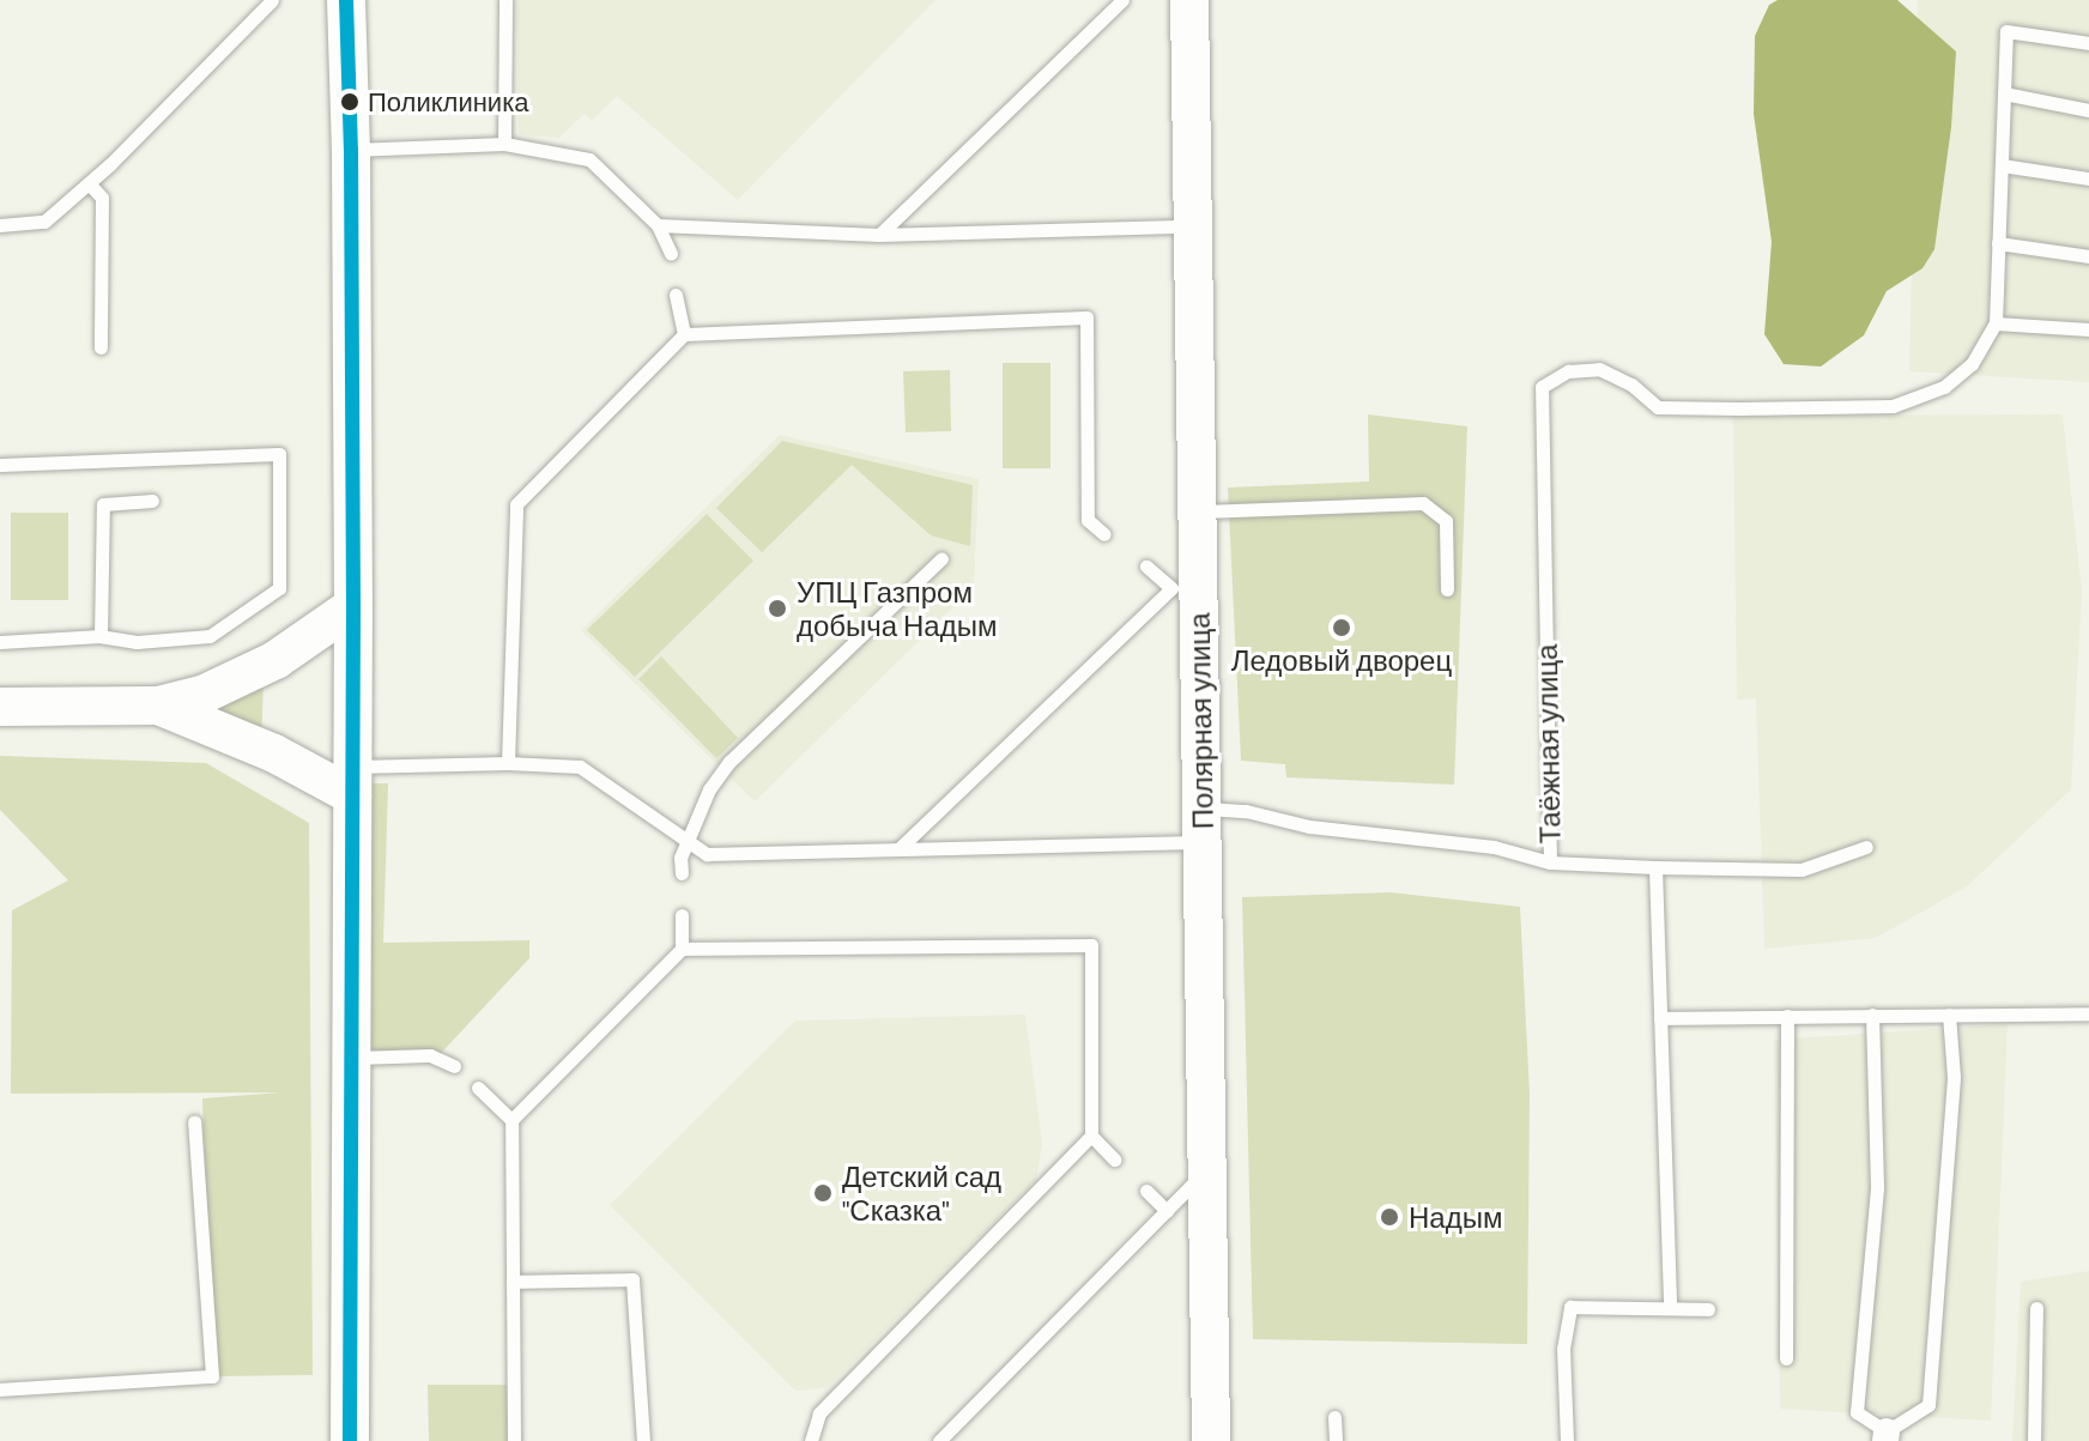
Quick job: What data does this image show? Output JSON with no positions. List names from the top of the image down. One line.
{"streets":{"street":["Полярная улица"],"lane":["Таёжная улица"]},"crossings":[["Полярная улица","Таёжная улица"]],"places":["Поликлиника","УПЦ Газпром добыча Надым","Ледовый дворец","Детский сад \"Сказка\"","Надым"]}
